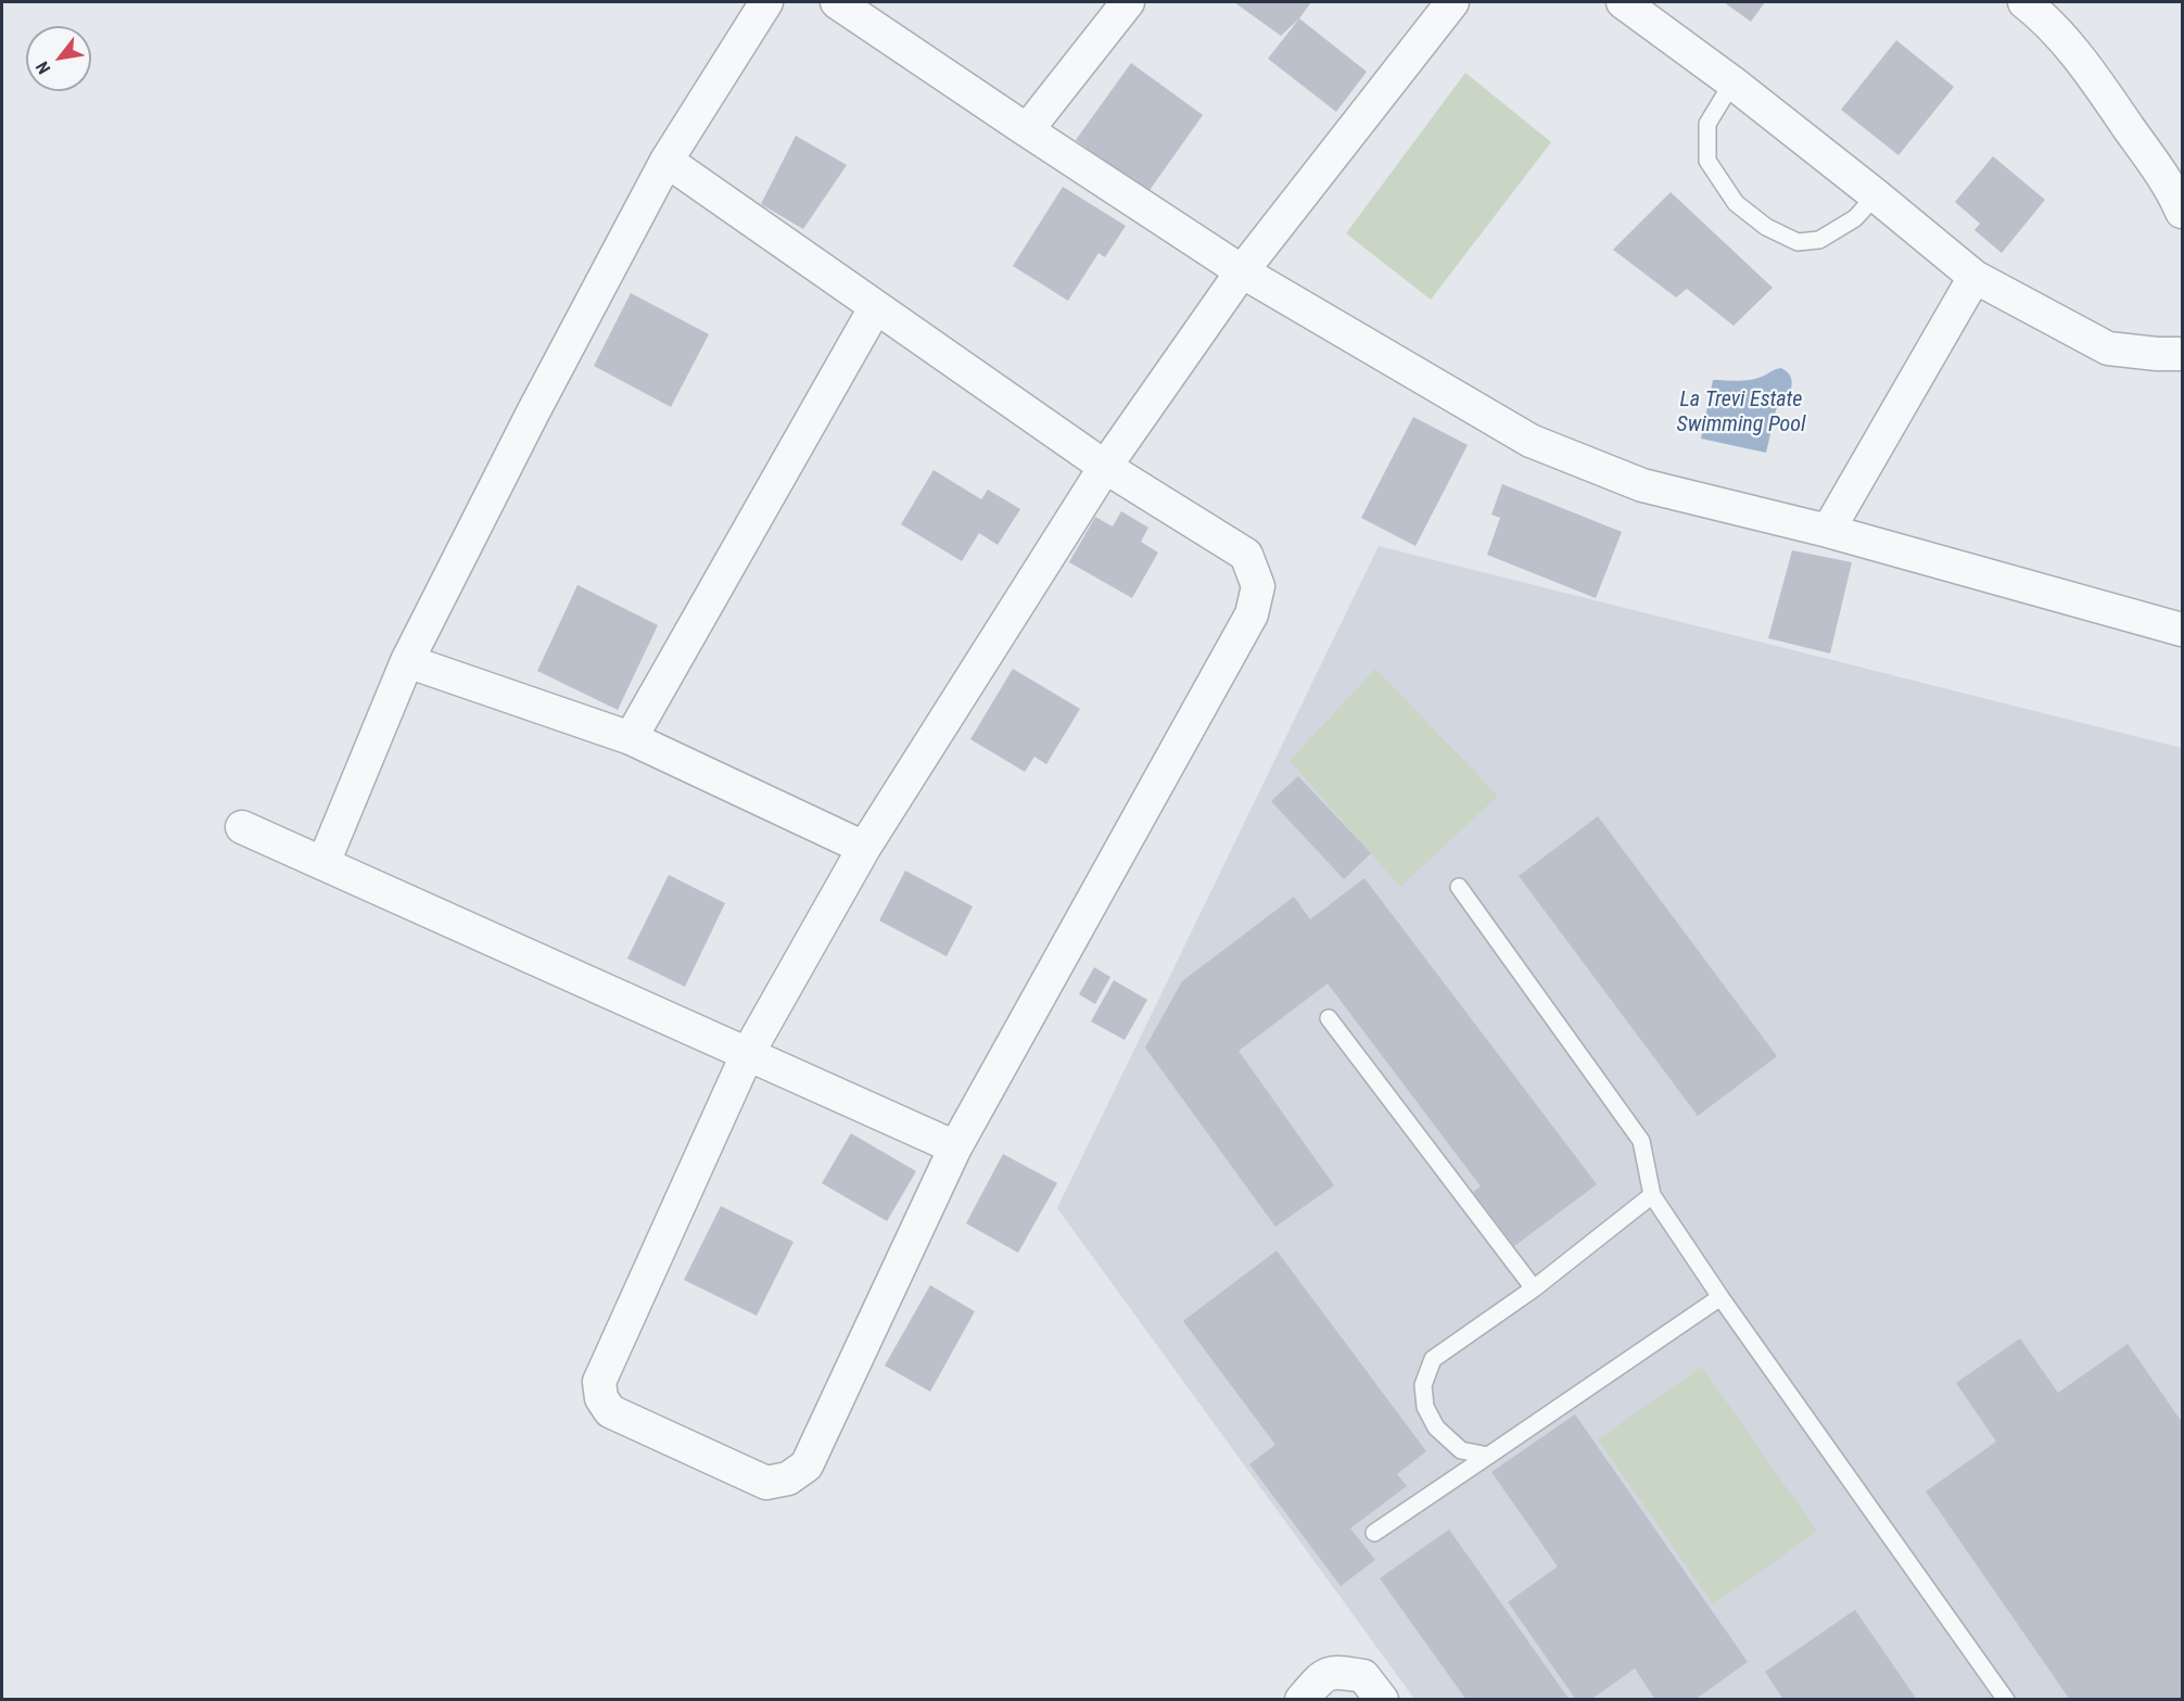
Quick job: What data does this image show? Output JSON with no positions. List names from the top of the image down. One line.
{"water":["La Trevi Estate Swimming Pool"],"north":"bottom left"}
